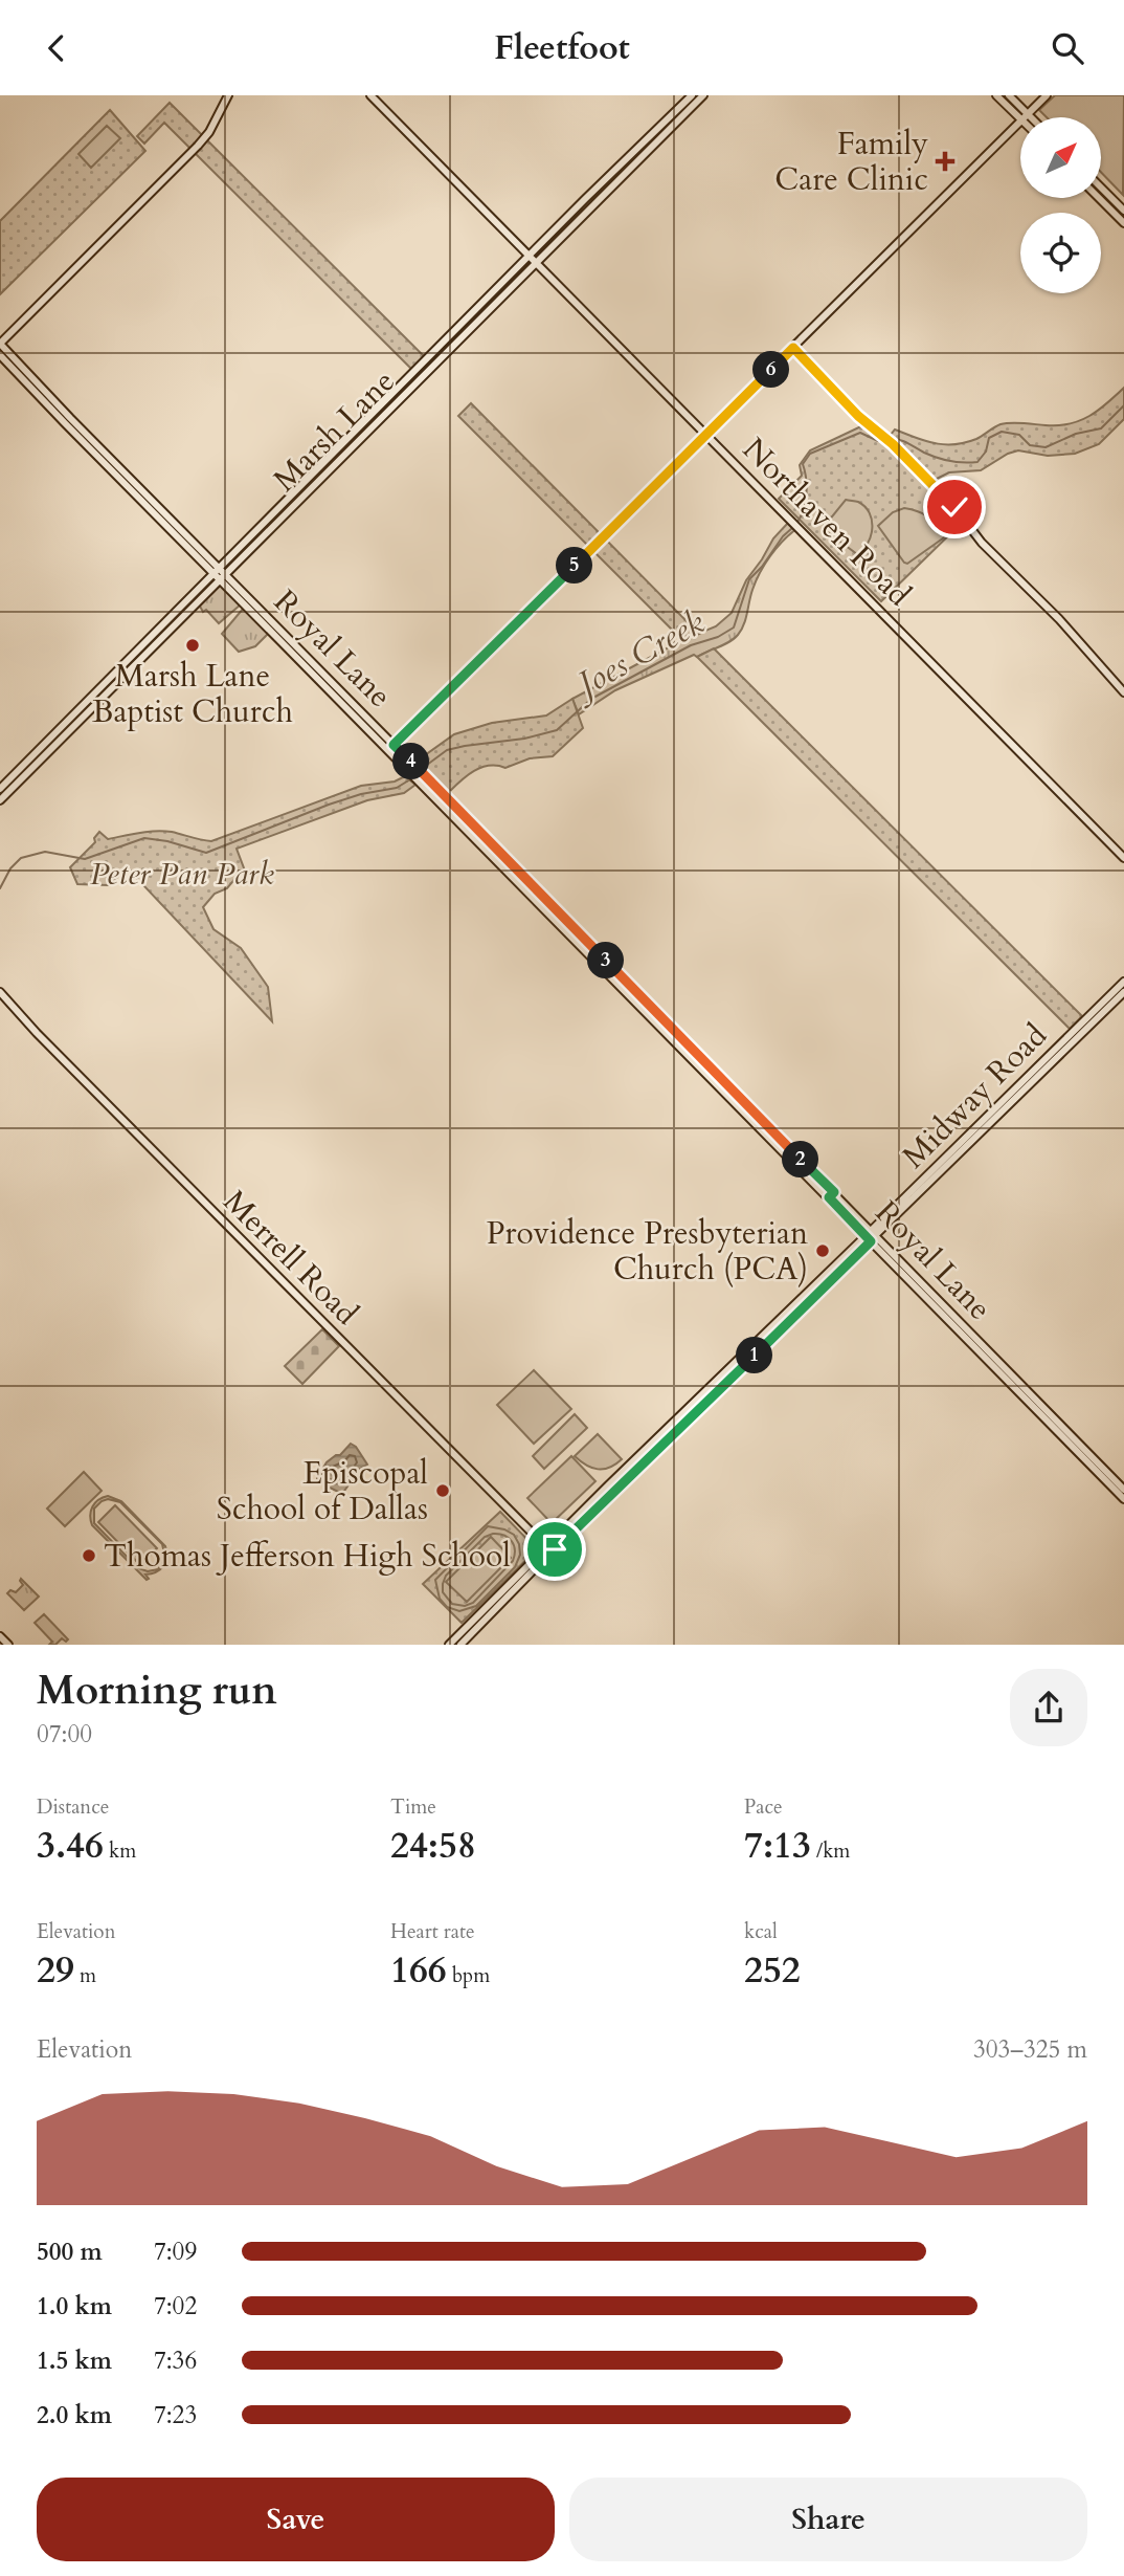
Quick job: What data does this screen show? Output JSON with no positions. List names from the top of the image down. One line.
{"streets":{"main road":["Marsh Lane","Northaven Road","Royal Lane","Midway Road","Merrell Road"]},"crossings":[["Marsh Lane","Northaven Road"],["Marsh Lane","Royal Lane"],["Royal Lane","Midway Road"],["Midway Road","Merrell Road"]],"water":["Joes Creek"],"parks":["Peter Pan Park"],"places":{"health":["Family Care Clinic"],"other":["Marsh Lane Baptist Church","Providence Presbyterian Church (PCA)","Episcopal School of Dallas","Thomas Jefferson High School"]},"north":"top right","page":{"header":"Fleetfoot","pins":["6","5","4","3","2","1"],"heading":["Morning run","07:00"],"stats":[["Distance","3.46 km"],["Time","24:58"],["Pace","7:13 /km"],["Elevation","29 m"],["Heart rate","166 bpm"],["kcal","252"]],"chart":["Elevation","303–325 m"],"list":[{"name":"500 m","note":"7:09"},{"name":"1.0 km","note":"7:02"},{"name":"1.5 km","note":"7:36"},{"name":"2.0 km","note":"7:23"}],"buttons":["Save","Share"]}}
